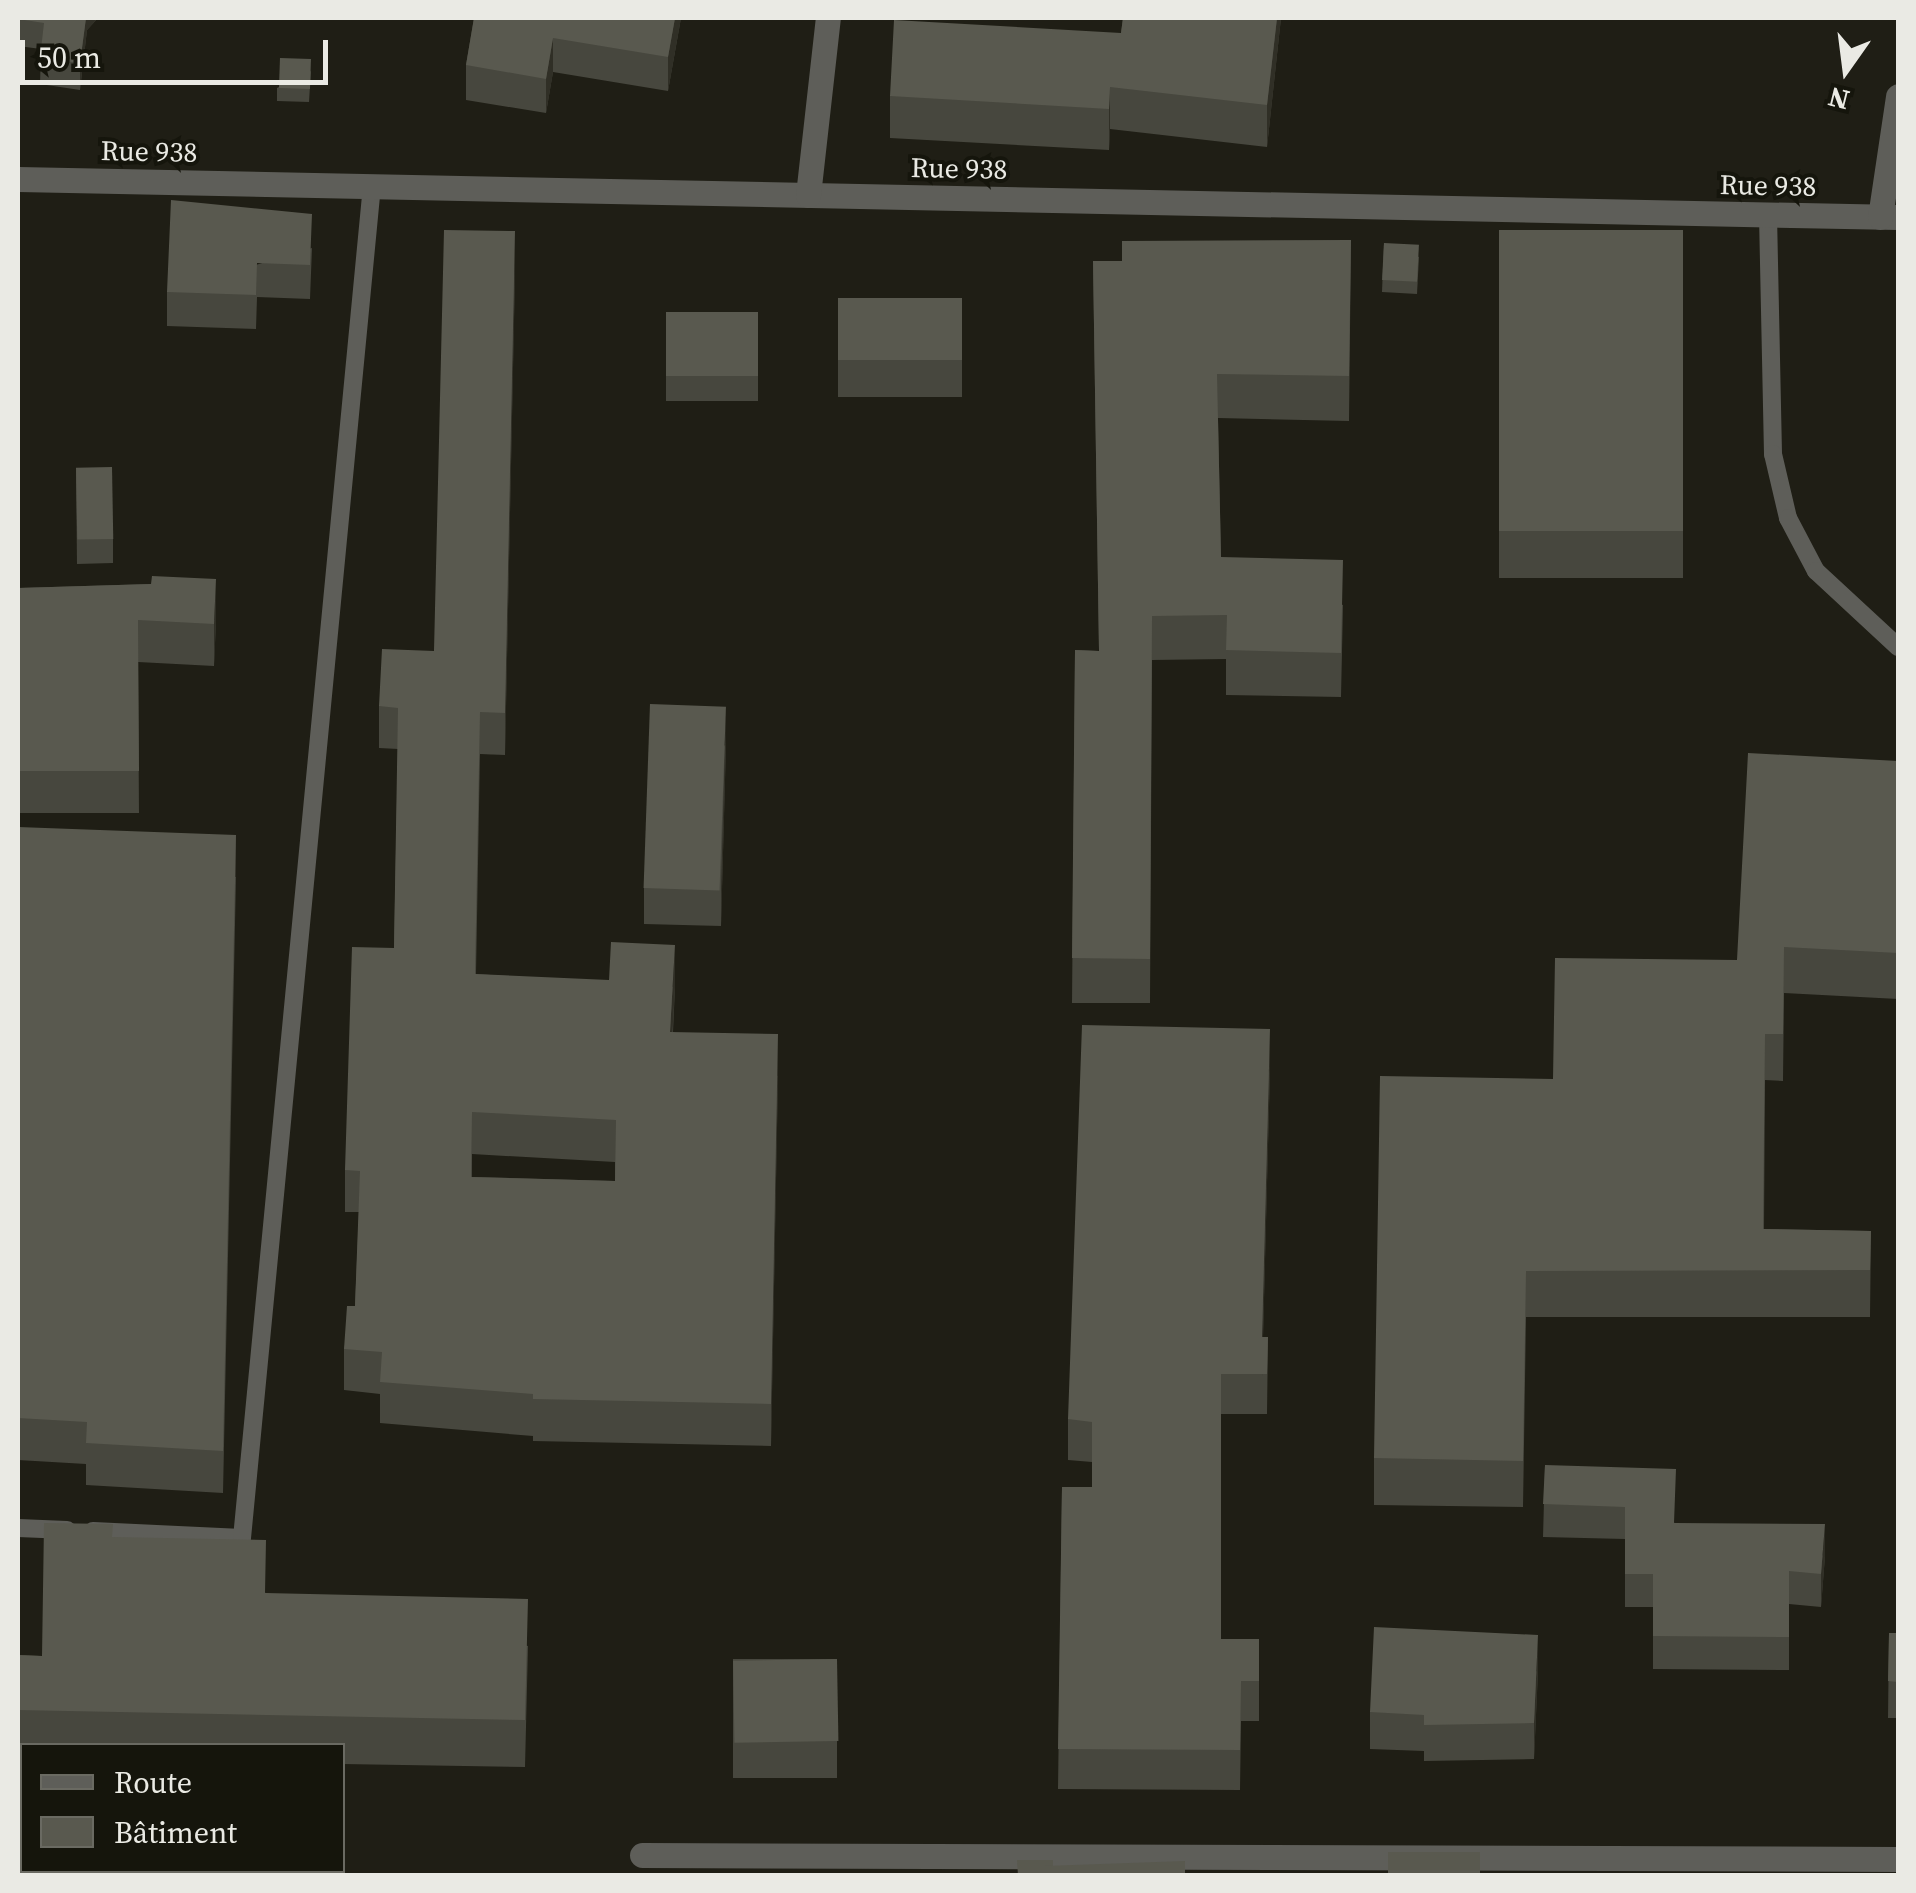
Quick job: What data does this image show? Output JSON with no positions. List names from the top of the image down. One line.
{"streets":{"street":["Rue 938"]},"legend":["Route","Bâtiment"],"scale_bar":"50 m","north":"bottom"}
